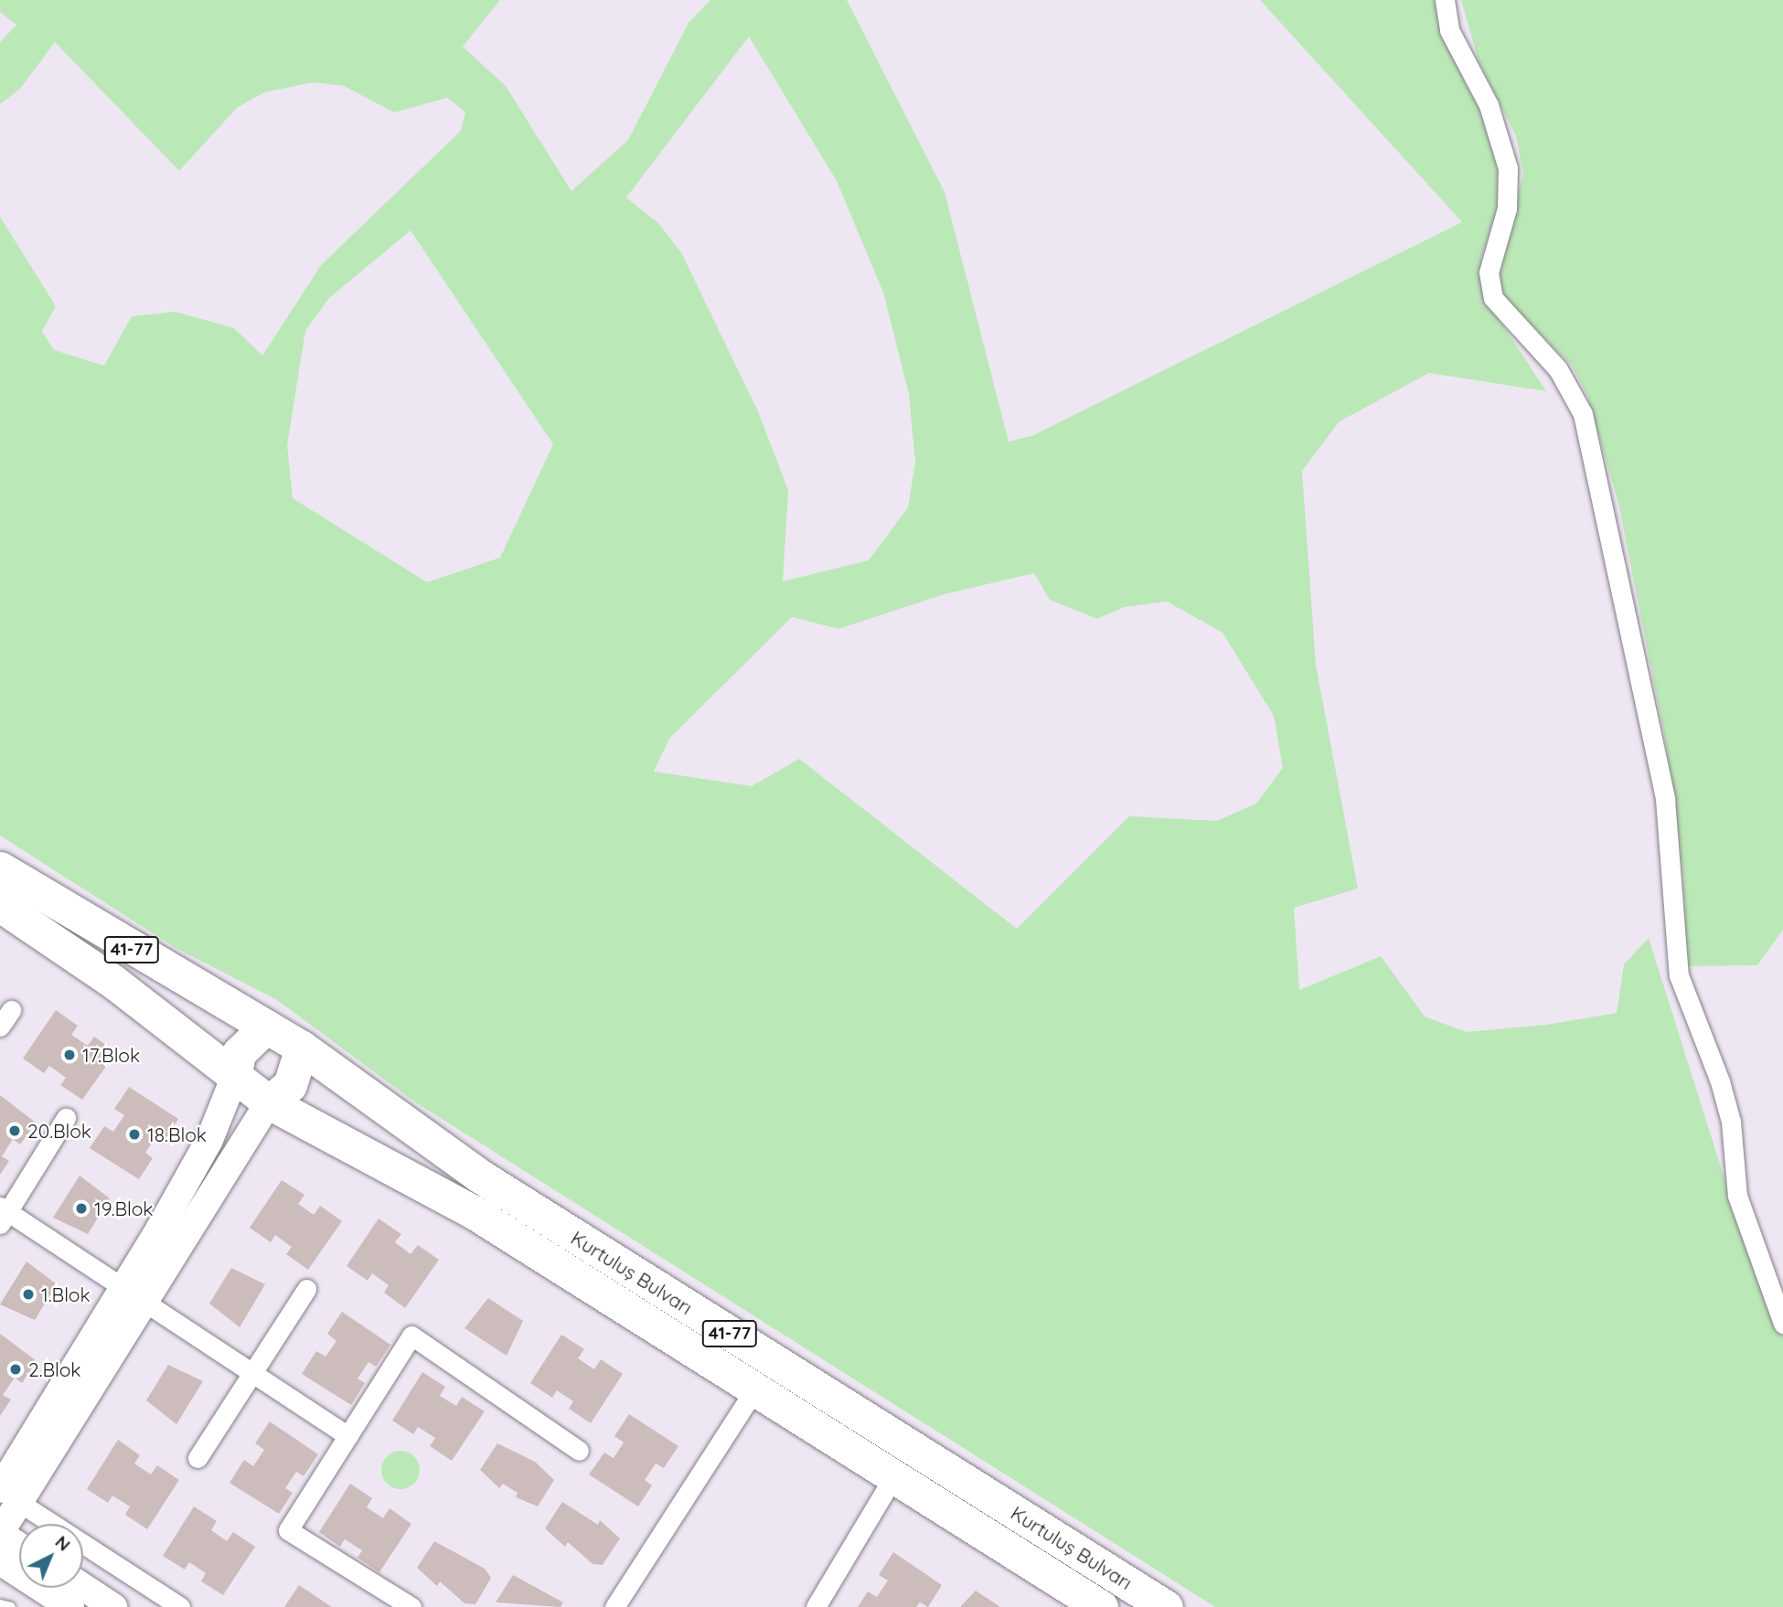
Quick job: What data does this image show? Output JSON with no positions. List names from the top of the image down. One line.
{"streets":{"highway":["41-77","Kurtuluş Bulvarı"]},"crossings":[["41-77","Kurtuluş Bulvarı"]],"places":["17.Blok","20.Blok","18.Blok","19.Blok","1.Blok","2.Blok"],"north":"top right"}
